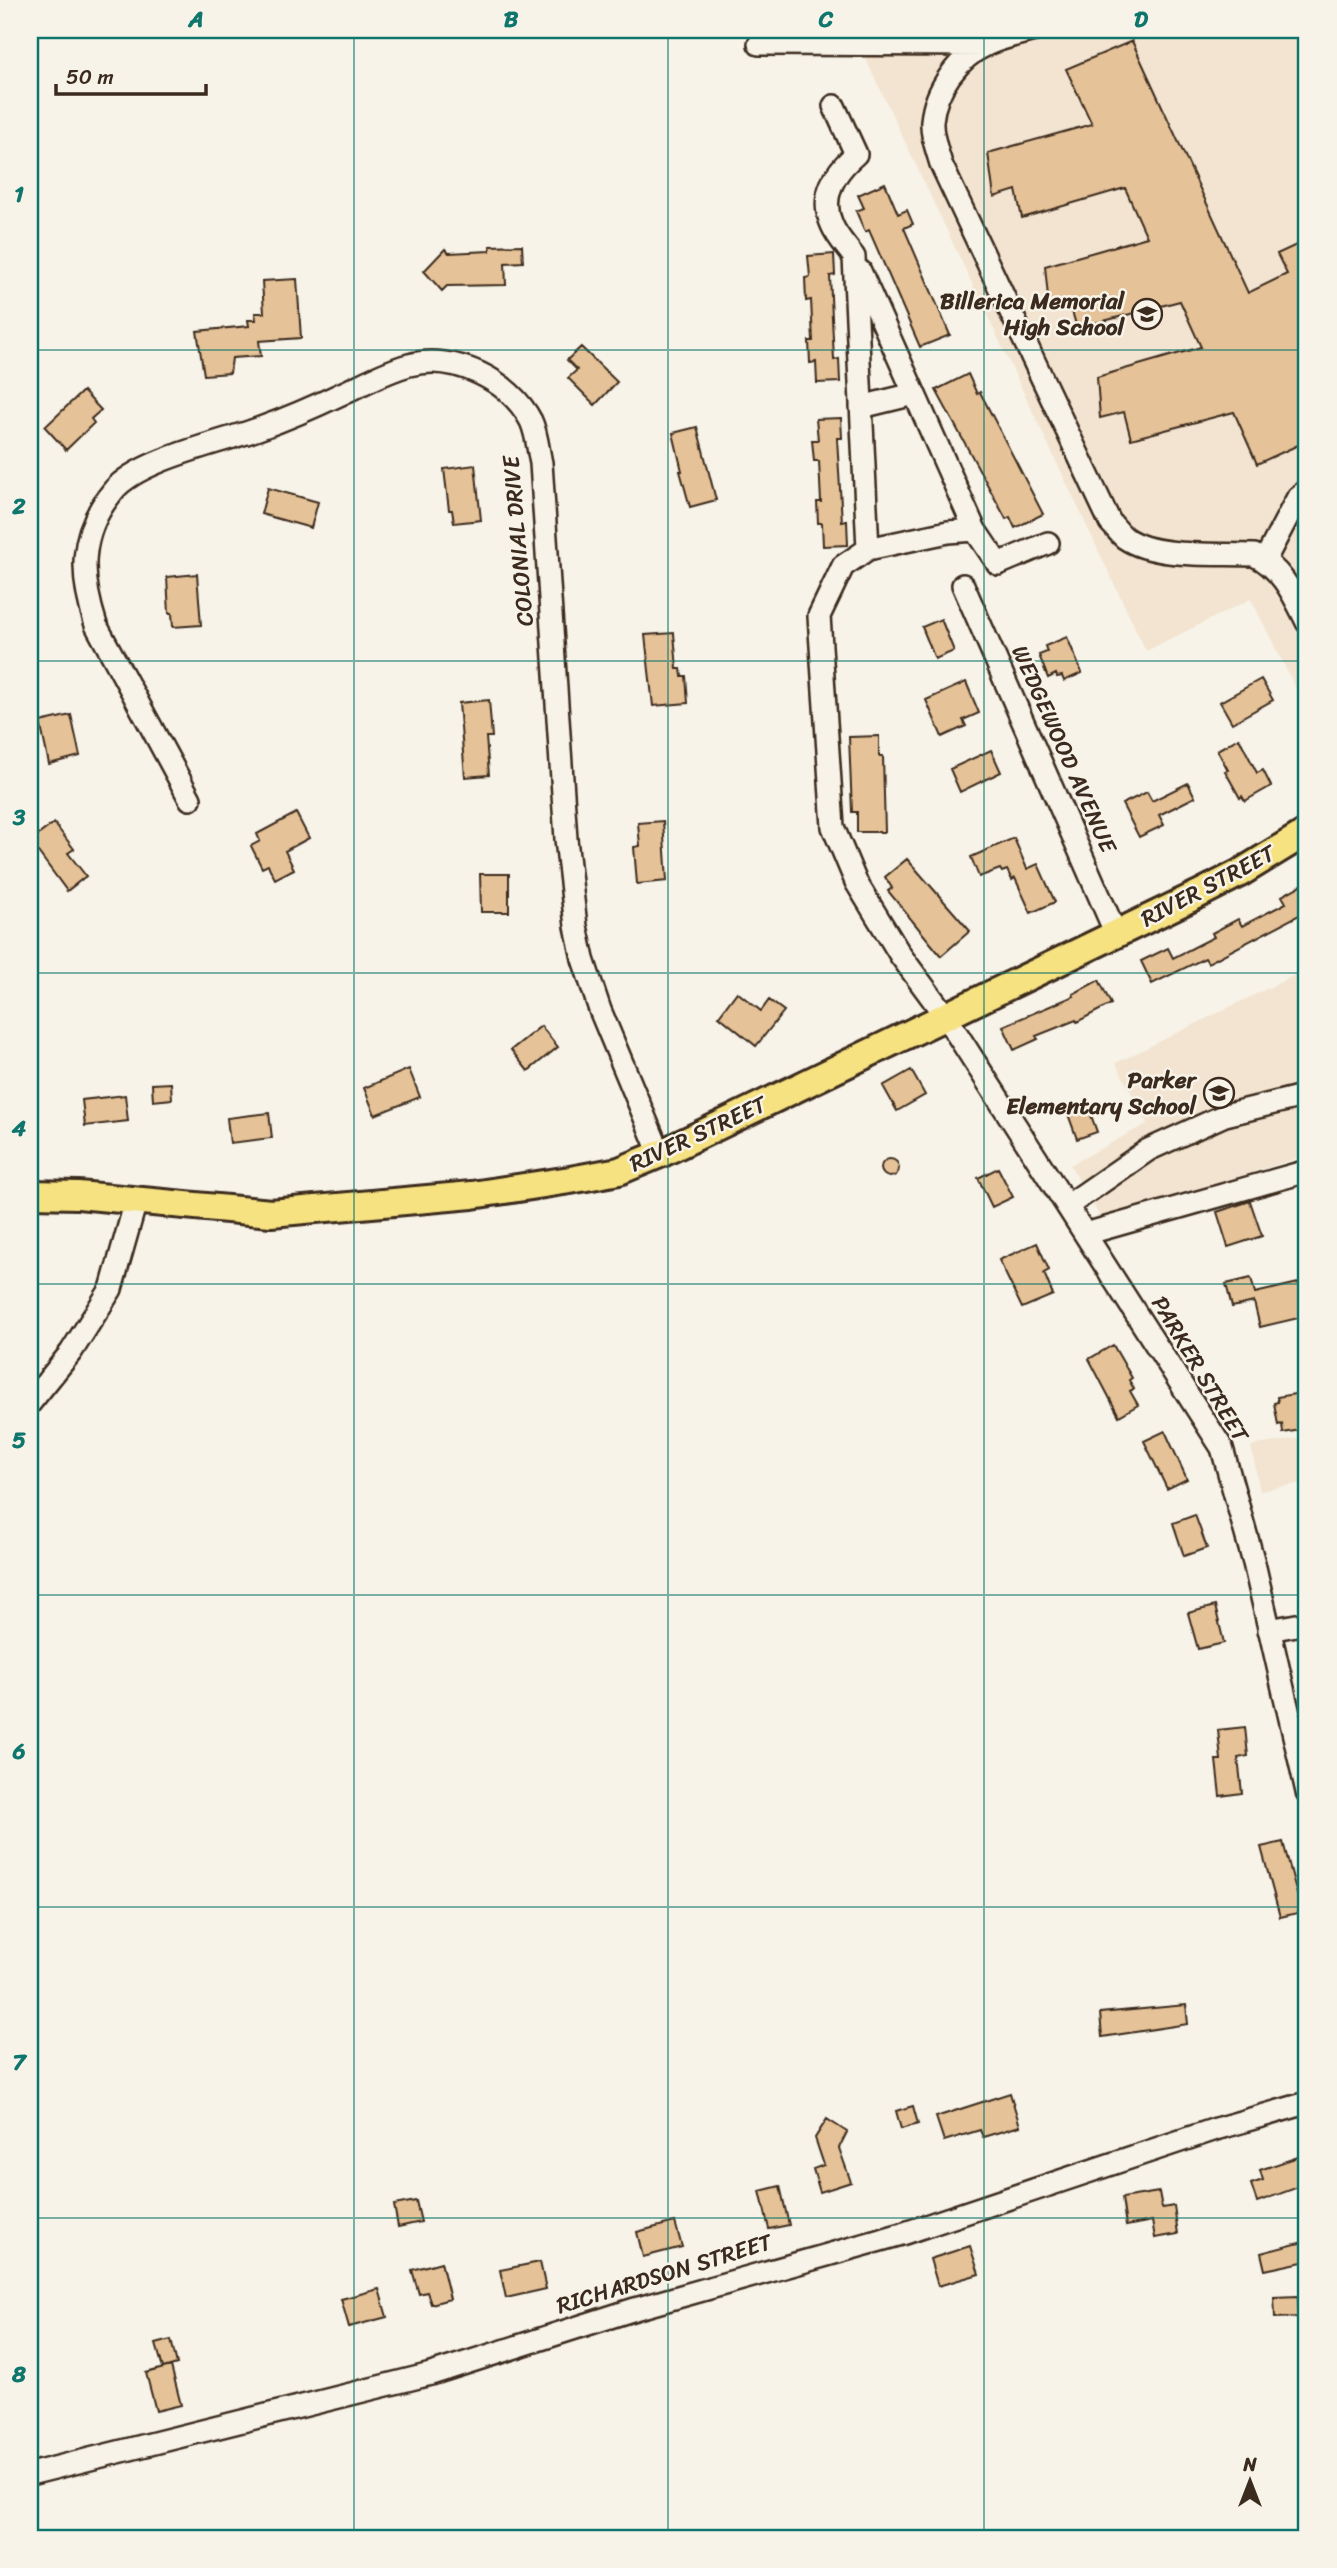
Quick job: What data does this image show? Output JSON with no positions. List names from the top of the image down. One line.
{"streets":{"main road":["RIVER STREET"],"street":["COLONIAL DRIVE","WEDGEWOOD AVENUE","PARKER STREET","RICHARDSON STREET"]},"crossings":[["COLONIAL DRIVE","RIVER STREET"],["WEDGEWOOD AVENUE","RIVER STREET"],["RIVER STREET","PARKER STREET"]],"places":{"school or university":["Billerica Memorial High School","Parker Elementary School"]},"scale_bar":"50 m","north":"top","grid":{"columns":["A","B","C","D"],"rows":["1","2","3","4","5","6","7","8"]}}
